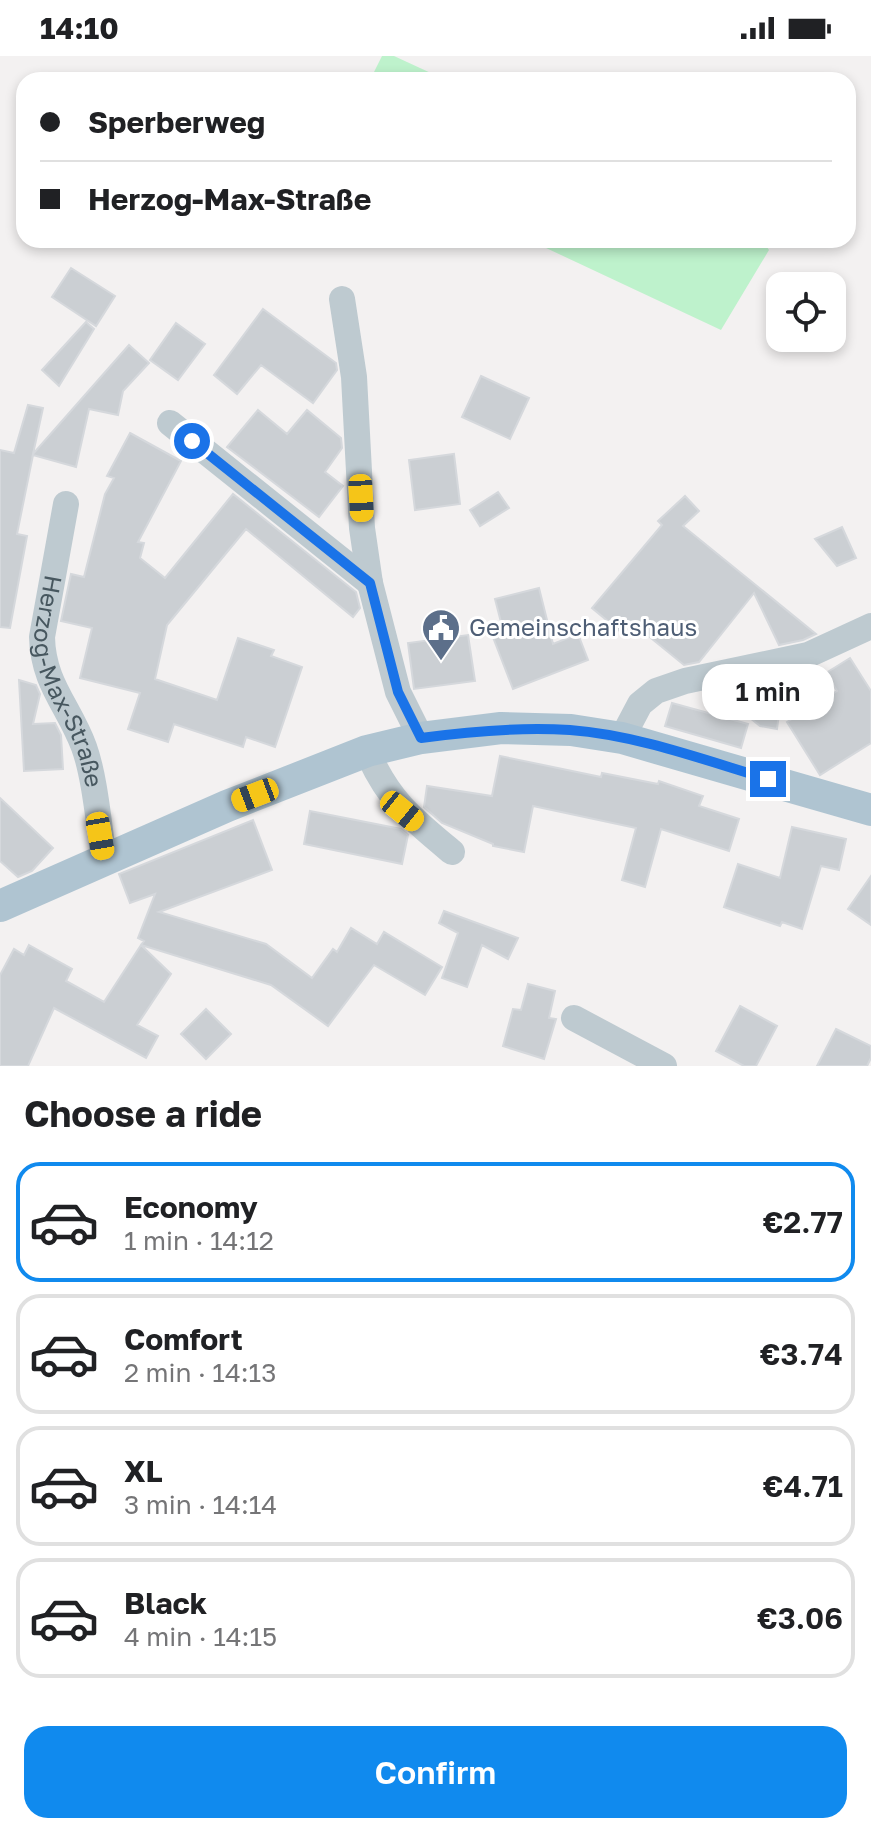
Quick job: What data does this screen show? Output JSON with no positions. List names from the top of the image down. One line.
{"streets":{"street":["Herzog-Max-Straße"]},"places":{"public building":["Gemeinschaftshaus"]},"page":{"status":"14:10","banner":["Sperberweg","Herzog-Max-Straße"],"bubble":"1 min","heading":"Choose a ride","list":[{"name":"Economy","note":"1 min · 14:12","value":"€2.77"},{"name":"Comfort","note":"2 min · 14:13","value":"€3.74"},{"name":"XL","note":"3 min · 14:14","value":"€4.71"},{"name":"Black","note":"4 min · 14:15","value":"€3.06"}],"buttons":"Confirm"}}
